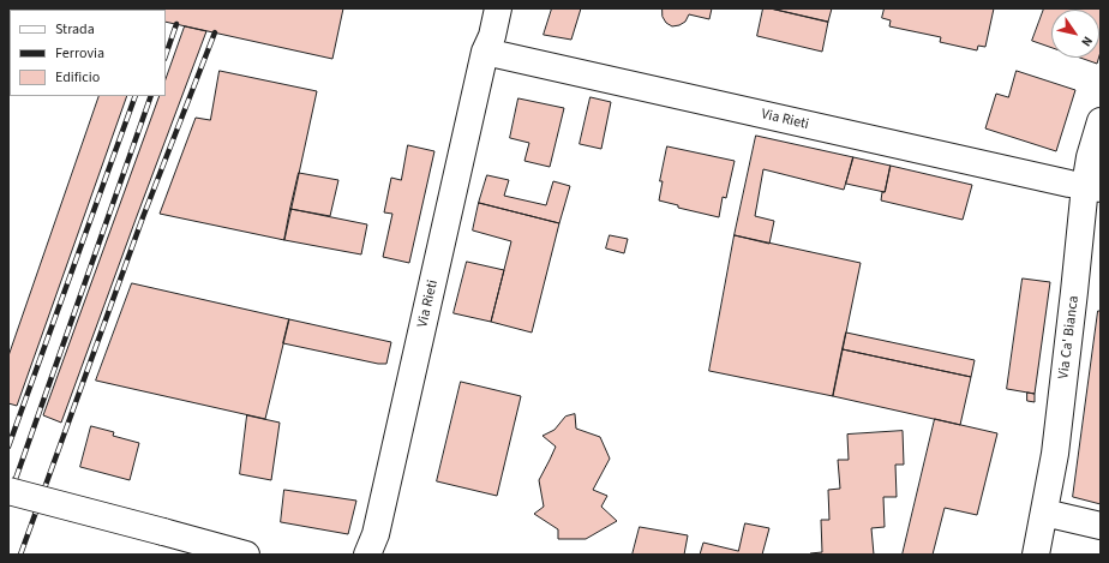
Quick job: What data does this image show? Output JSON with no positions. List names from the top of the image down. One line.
{"streets":{"street":["Via Rieti","Via Ca' Bianca"]},"crossings":[["Via Rieti","Via Ca' Bianca"]],"legend":["Strada","Ferrovia","Edificio"],"north":"bottom right"}
